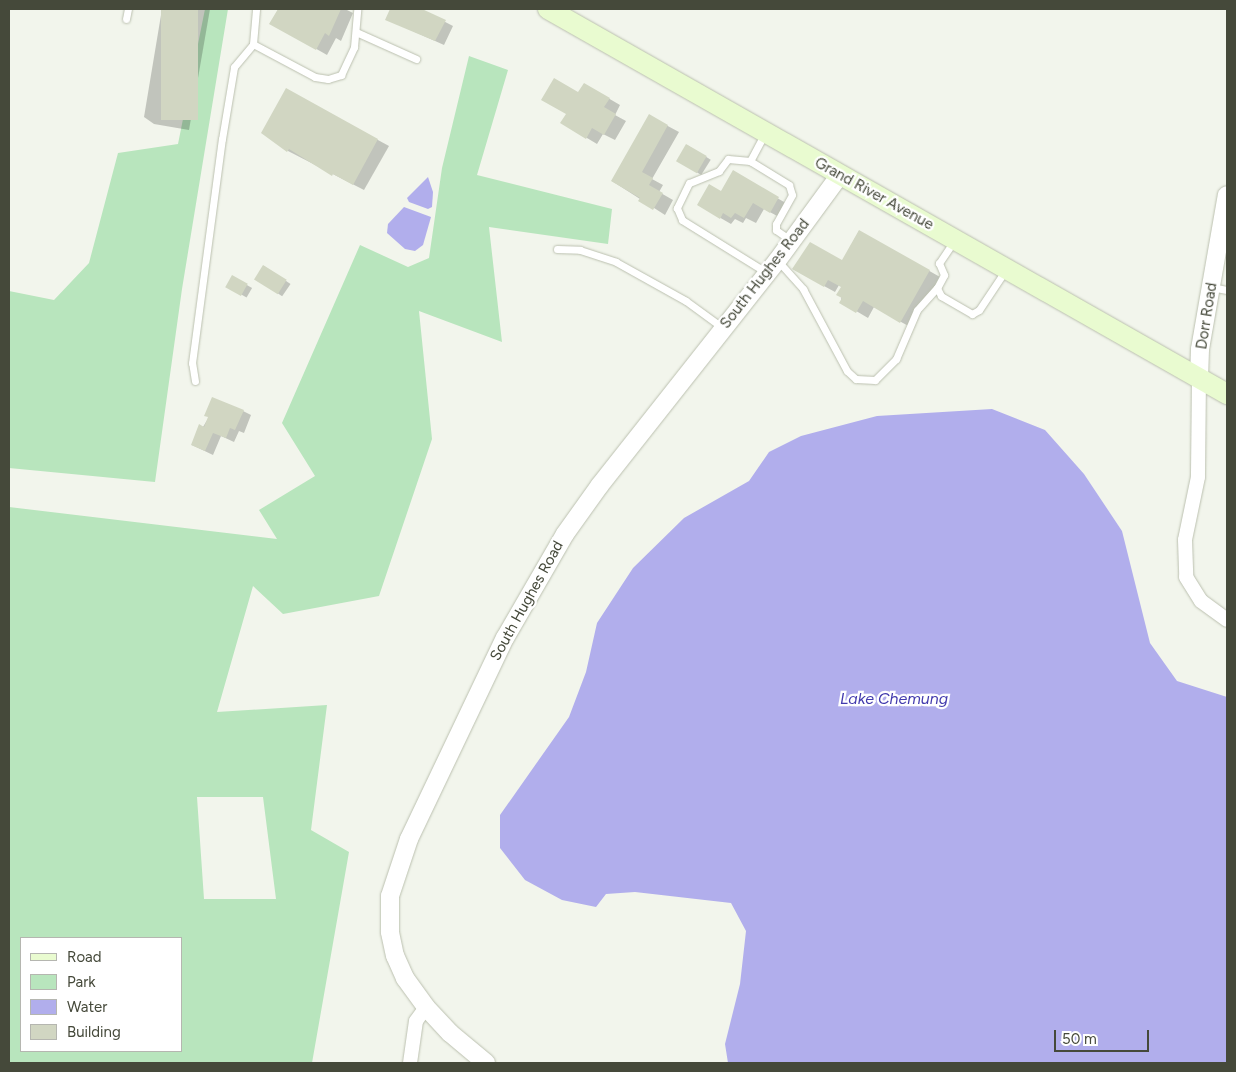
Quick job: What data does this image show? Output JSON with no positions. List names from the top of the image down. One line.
{"streets":{"main road":["Grand River Avenue"],"street":["South Hughes Road","Dorr Road"]},"crossings":[["Grand River Avenue","South Hughes Road"],["Grand River Avenue","Dorr Road"]],"water":["Lake Chemung"],"legend":["Road","Park","Water","Building"],"scale_bar":"50 m"}
